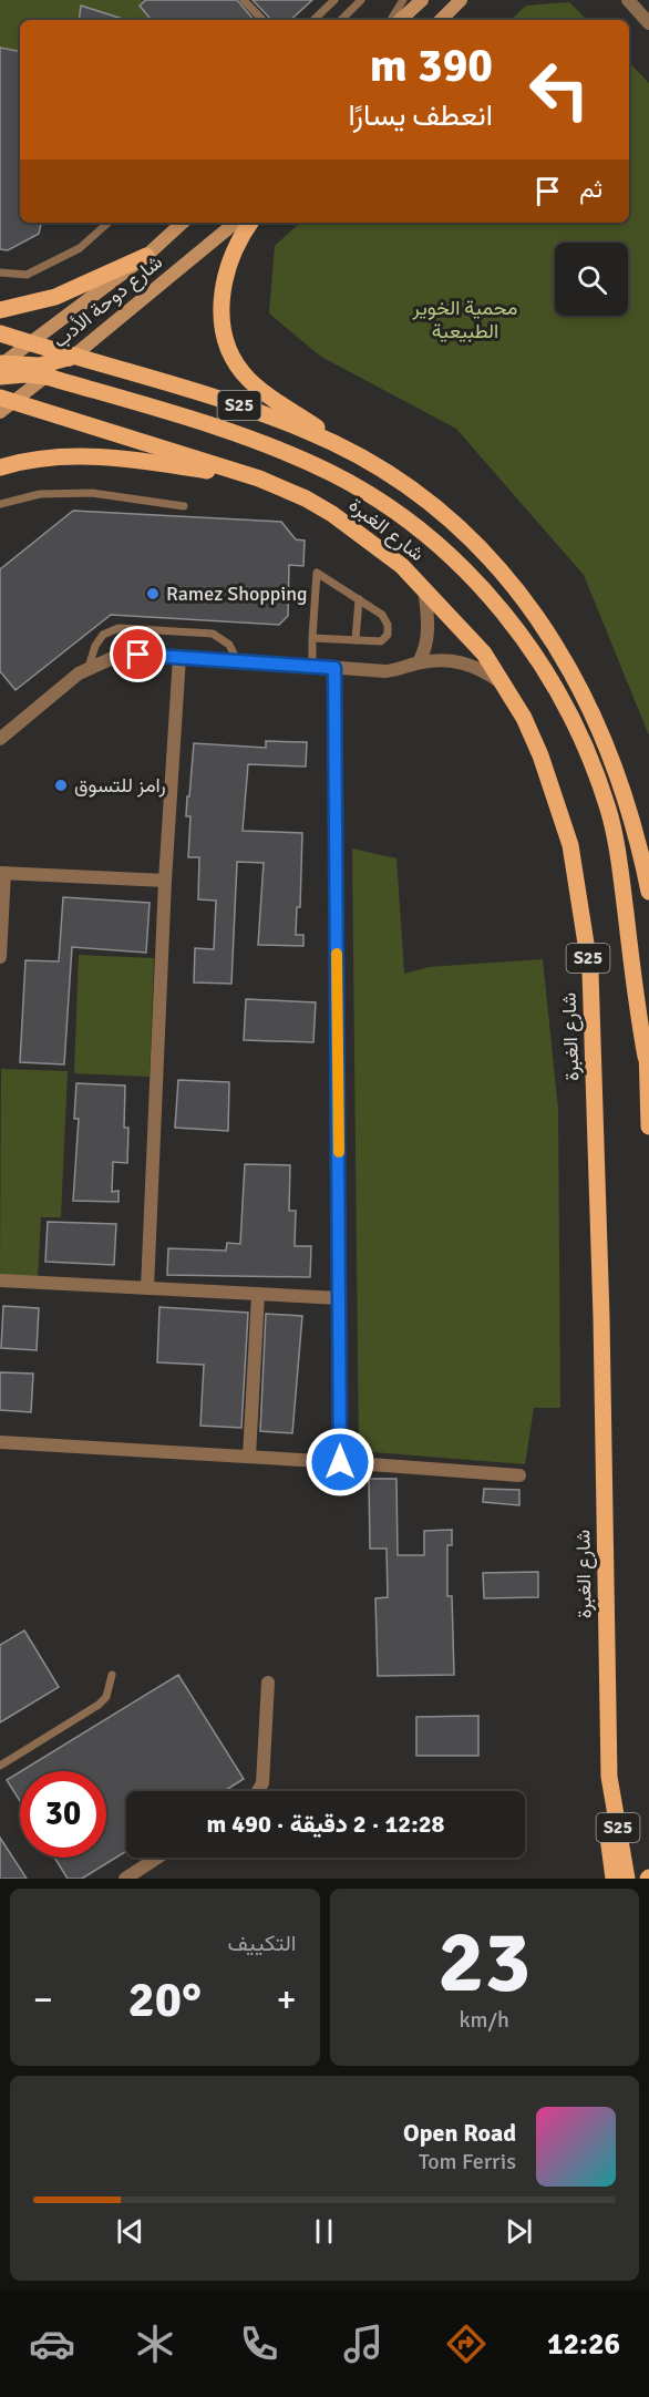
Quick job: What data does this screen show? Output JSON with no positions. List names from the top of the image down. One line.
{"streets":{"main road":["شارع دوحة الأدب","S25","شارع الغبرة"]},"crossings":[["شارع دوحة الأدب","S25"],["شارع دوحة الأدب","شارع الغبرة"]],"parks":["محمية الخوير الطبيعية"],"places":["Ramez Shopping","رامز للتسوق"],"page":{"turn":["390 m","انعطف يسارًا"],"then":"ثم","limit":"30","trip":"12:28 · 2 دقيقة · 490 m","tile":[["23","km/h"],"التكييف"],"heat":["−","20°","+"],"song":["Open Road","Tom Ferris"],"tabs":"12:26"}}
